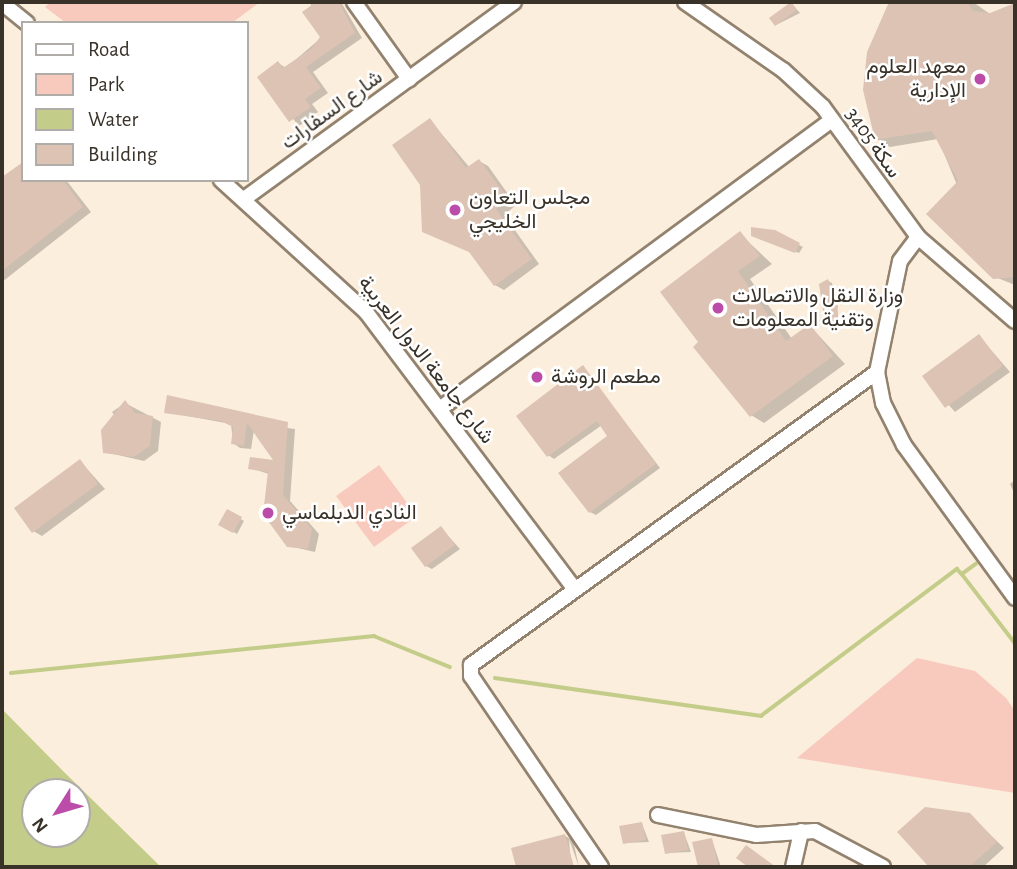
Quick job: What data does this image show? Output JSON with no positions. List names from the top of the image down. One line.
{"streets":{"street":["شارع السفارات","سكة 3405","شارع جامعة الدول العربية"]},"crossings":[["شارع السفارات","شارع جامعة الدول العربية"]],"places":["معهد العلوم الإدارية","مجلس التعاون الخليجي","وزارة النقل والاتصالات وتقنية المعلومات","مطعم الروشة","النادي الدبلماسي"],"legend":["Road","Park","Water","Building"],"north":"bottom left"}
